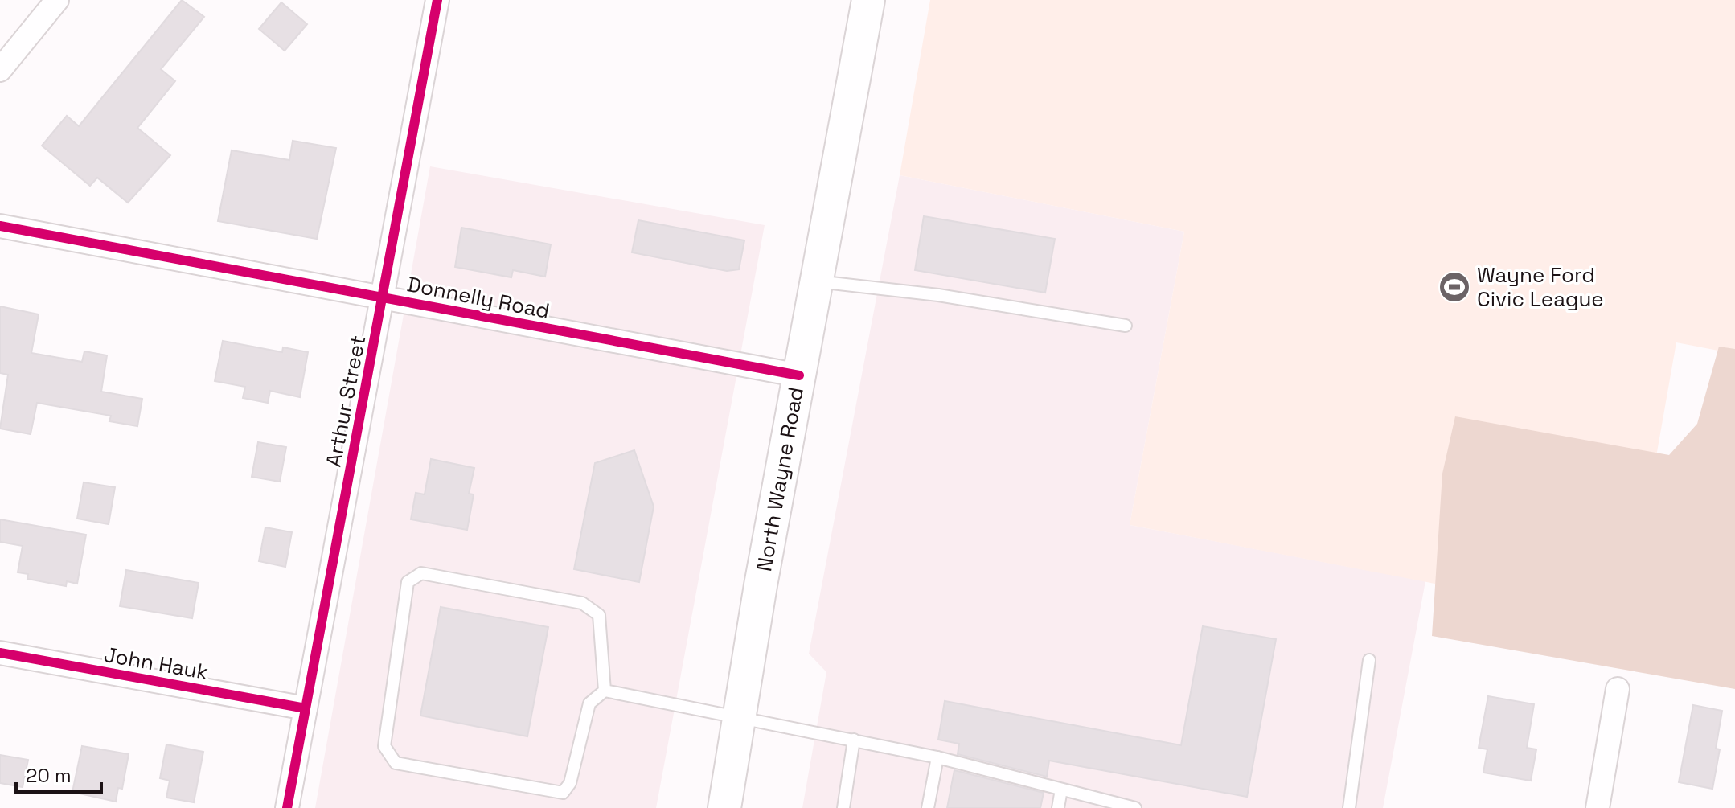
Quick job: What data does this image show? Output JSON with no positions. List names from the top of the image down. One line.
{"streets":{"main road":["North Wayne Road"],"street":["Donnelly Road","Arthur Street","John Hauk"]},"crossings":[["Donnelly Road","Arthur Street"],["Donnelly Road","North Wayne Road"],["Arthur Street","John Hauk"]],"places":{"sports":["Wayne Ford Civic League"]},"scale_bar":"20 m"}
